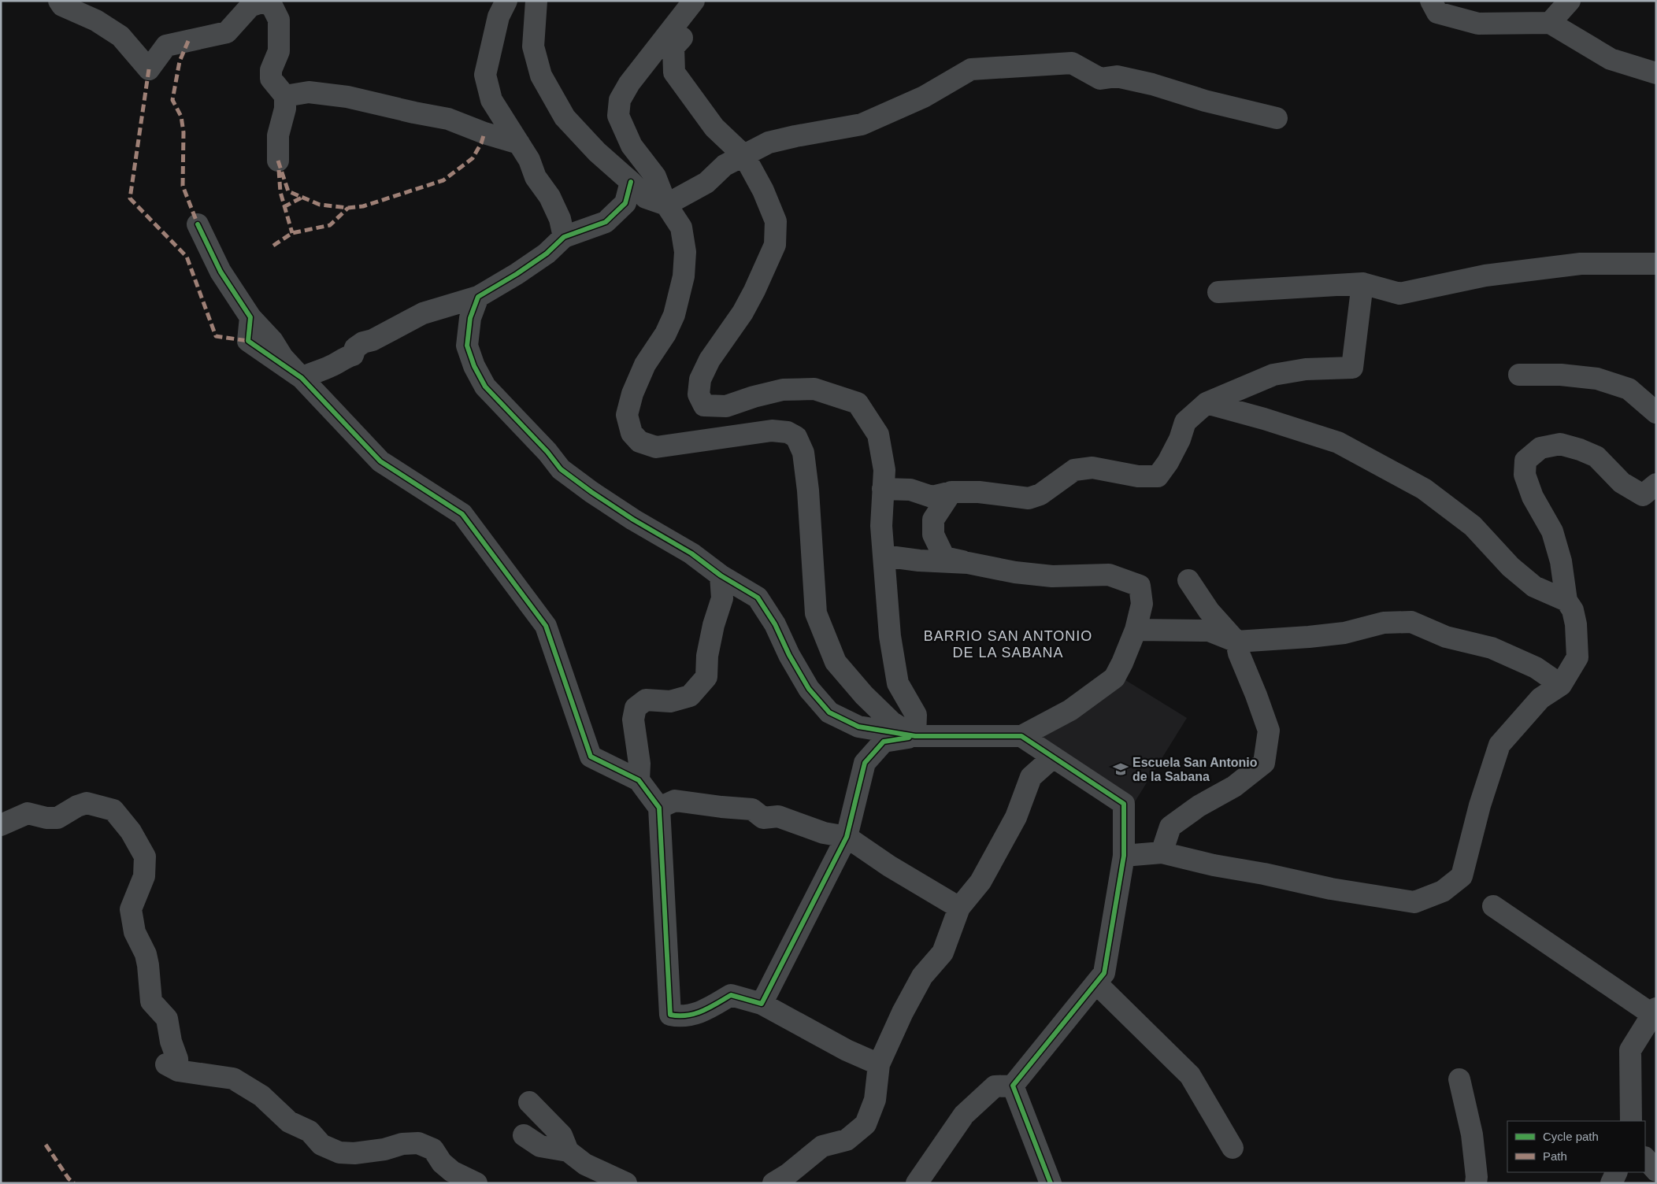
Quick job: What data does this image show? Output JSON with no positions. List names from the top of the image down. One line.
{"districts":["BARRIO SAN ANTONIO DE LA SABANA"],"places":{"school or university":["Escuela San Antonio de la Sabana"]},"legend":["Cycle path","Path"]}
